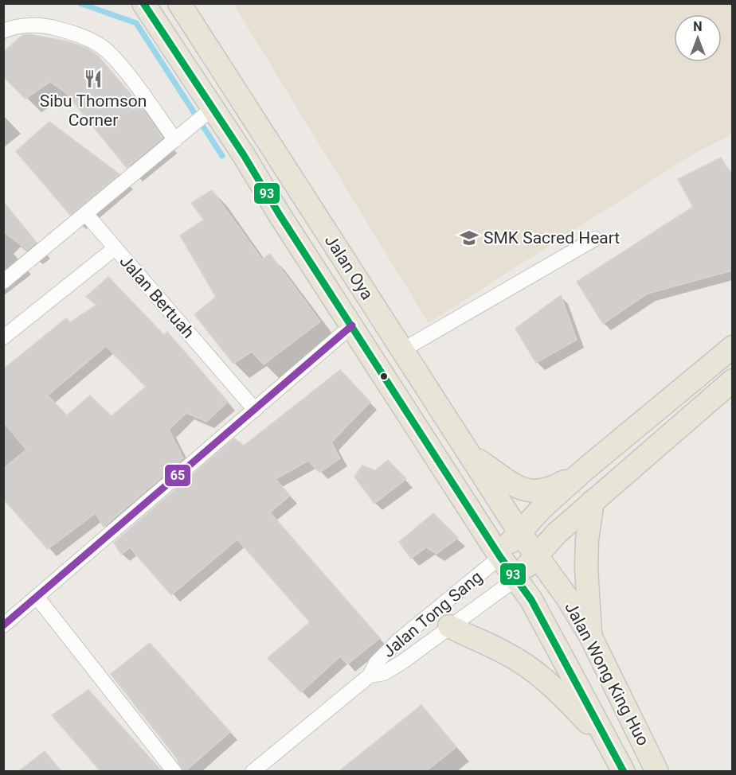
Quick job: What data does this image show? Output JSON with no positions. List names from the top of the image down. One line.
{"streets":{"main road":["Jalan Oya","Jalan Wong King Huo"],"street":["Jalan Bertuah","Jalan Tong Sang"]},"crossings":[["Jalan Oya","Jalan Tong Sang"],["Jalan Oya","Jalan Wong King Huo"],["Jalan Tong Sang","Jalan Wong King Huo"]],"places":{"restaurant":["Sibu Thomson Corner"],"school or university":["SMK Sacred Heart"]},"lines":["transit line 93","transit line 65"],"north":"top"}
